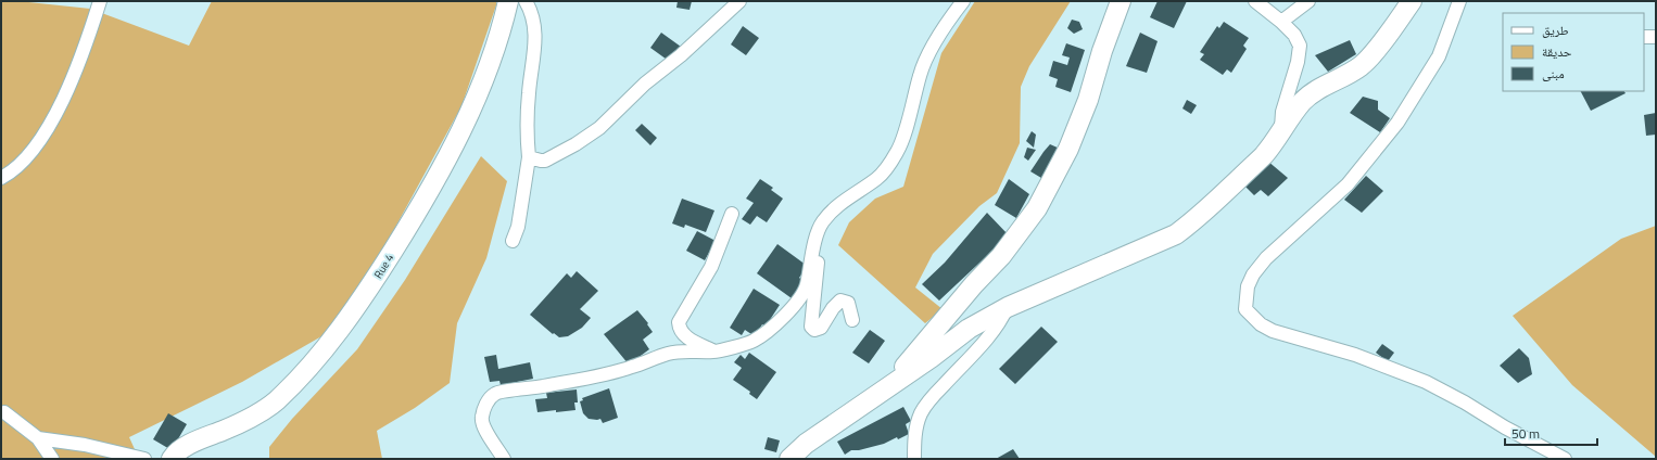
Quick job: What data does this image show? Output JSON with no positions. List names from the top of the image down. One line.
{"streets":{"street":["Rue 4"]},"legend":["طريق","حديقة","مبنى"],"scale_bar":"50 m"}
